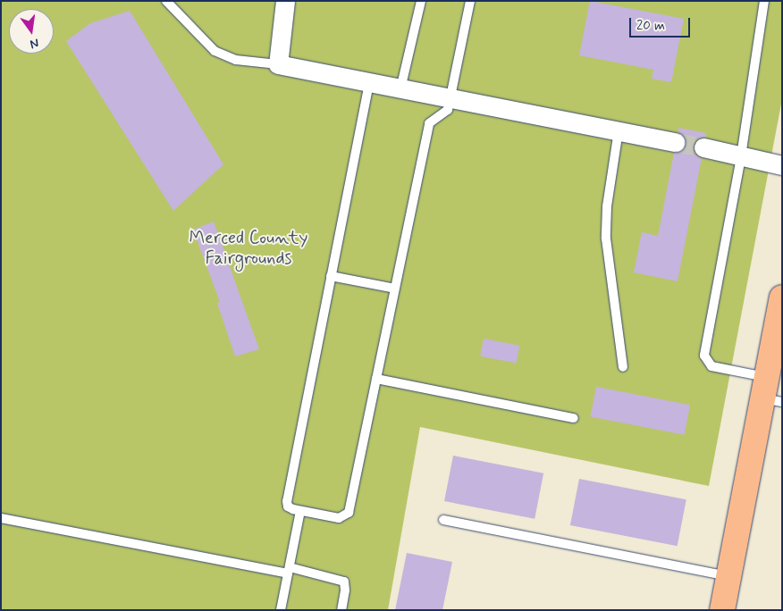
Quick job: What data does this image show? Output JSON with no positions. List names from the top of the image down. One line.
{"parks":["Merced County Fairgrounds"],"scale_bar":"20 m","north":"bottom"}
